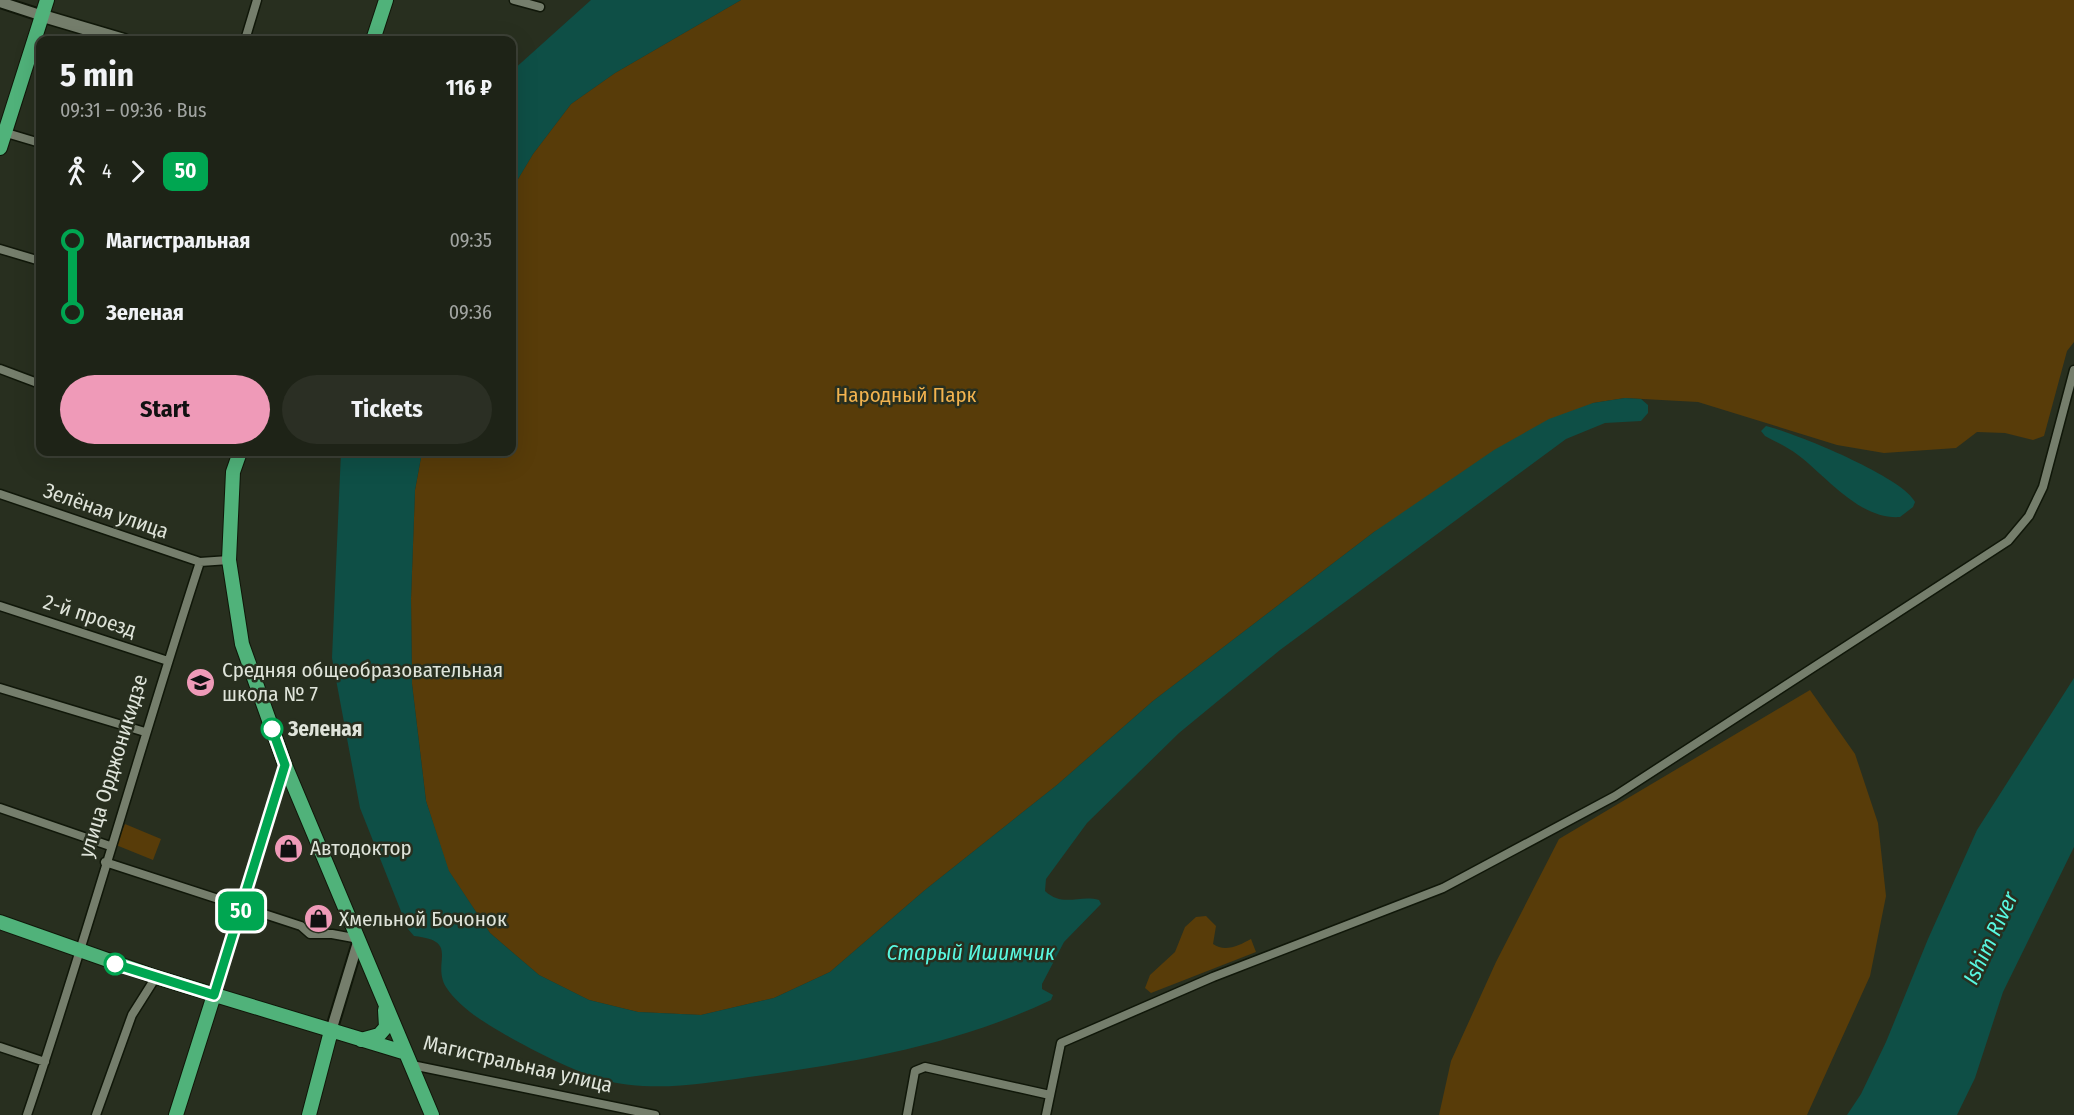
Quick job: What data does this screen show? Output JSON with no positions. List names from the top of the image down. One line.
{"streets":{"main road":["Магистральная улица"],"street":["Зелёная улица","2-й проезд","улица Орджоникидзе"]},"crossings":[["Зелёная улица","улица Орджоникидзе"],["2-й проезд","улица Орджоникидзе"],["улица Орджоникидзе","Магистральная улица"]],"water":["Ishim River","Старый Ишимчик"],"parks":["Народный Парк"],"places":{"school or university":["Средняя общеобразовательная школа № 7"],"other":["Зеленая"],"shop":["Автодоктор","Хмельной Бочонок"]},"lines":["bus line 50"],"page":{"on_map":"50","heading":["5 min","09:31 – 09:36 · Bus","116 ₽"],"legs":["4","50"],"list":[{"name":"Магистральная","value":"09:35"},{"name":"Зеленая","value":"09:36"}],"buttons":["Start","Tickets"]}}
